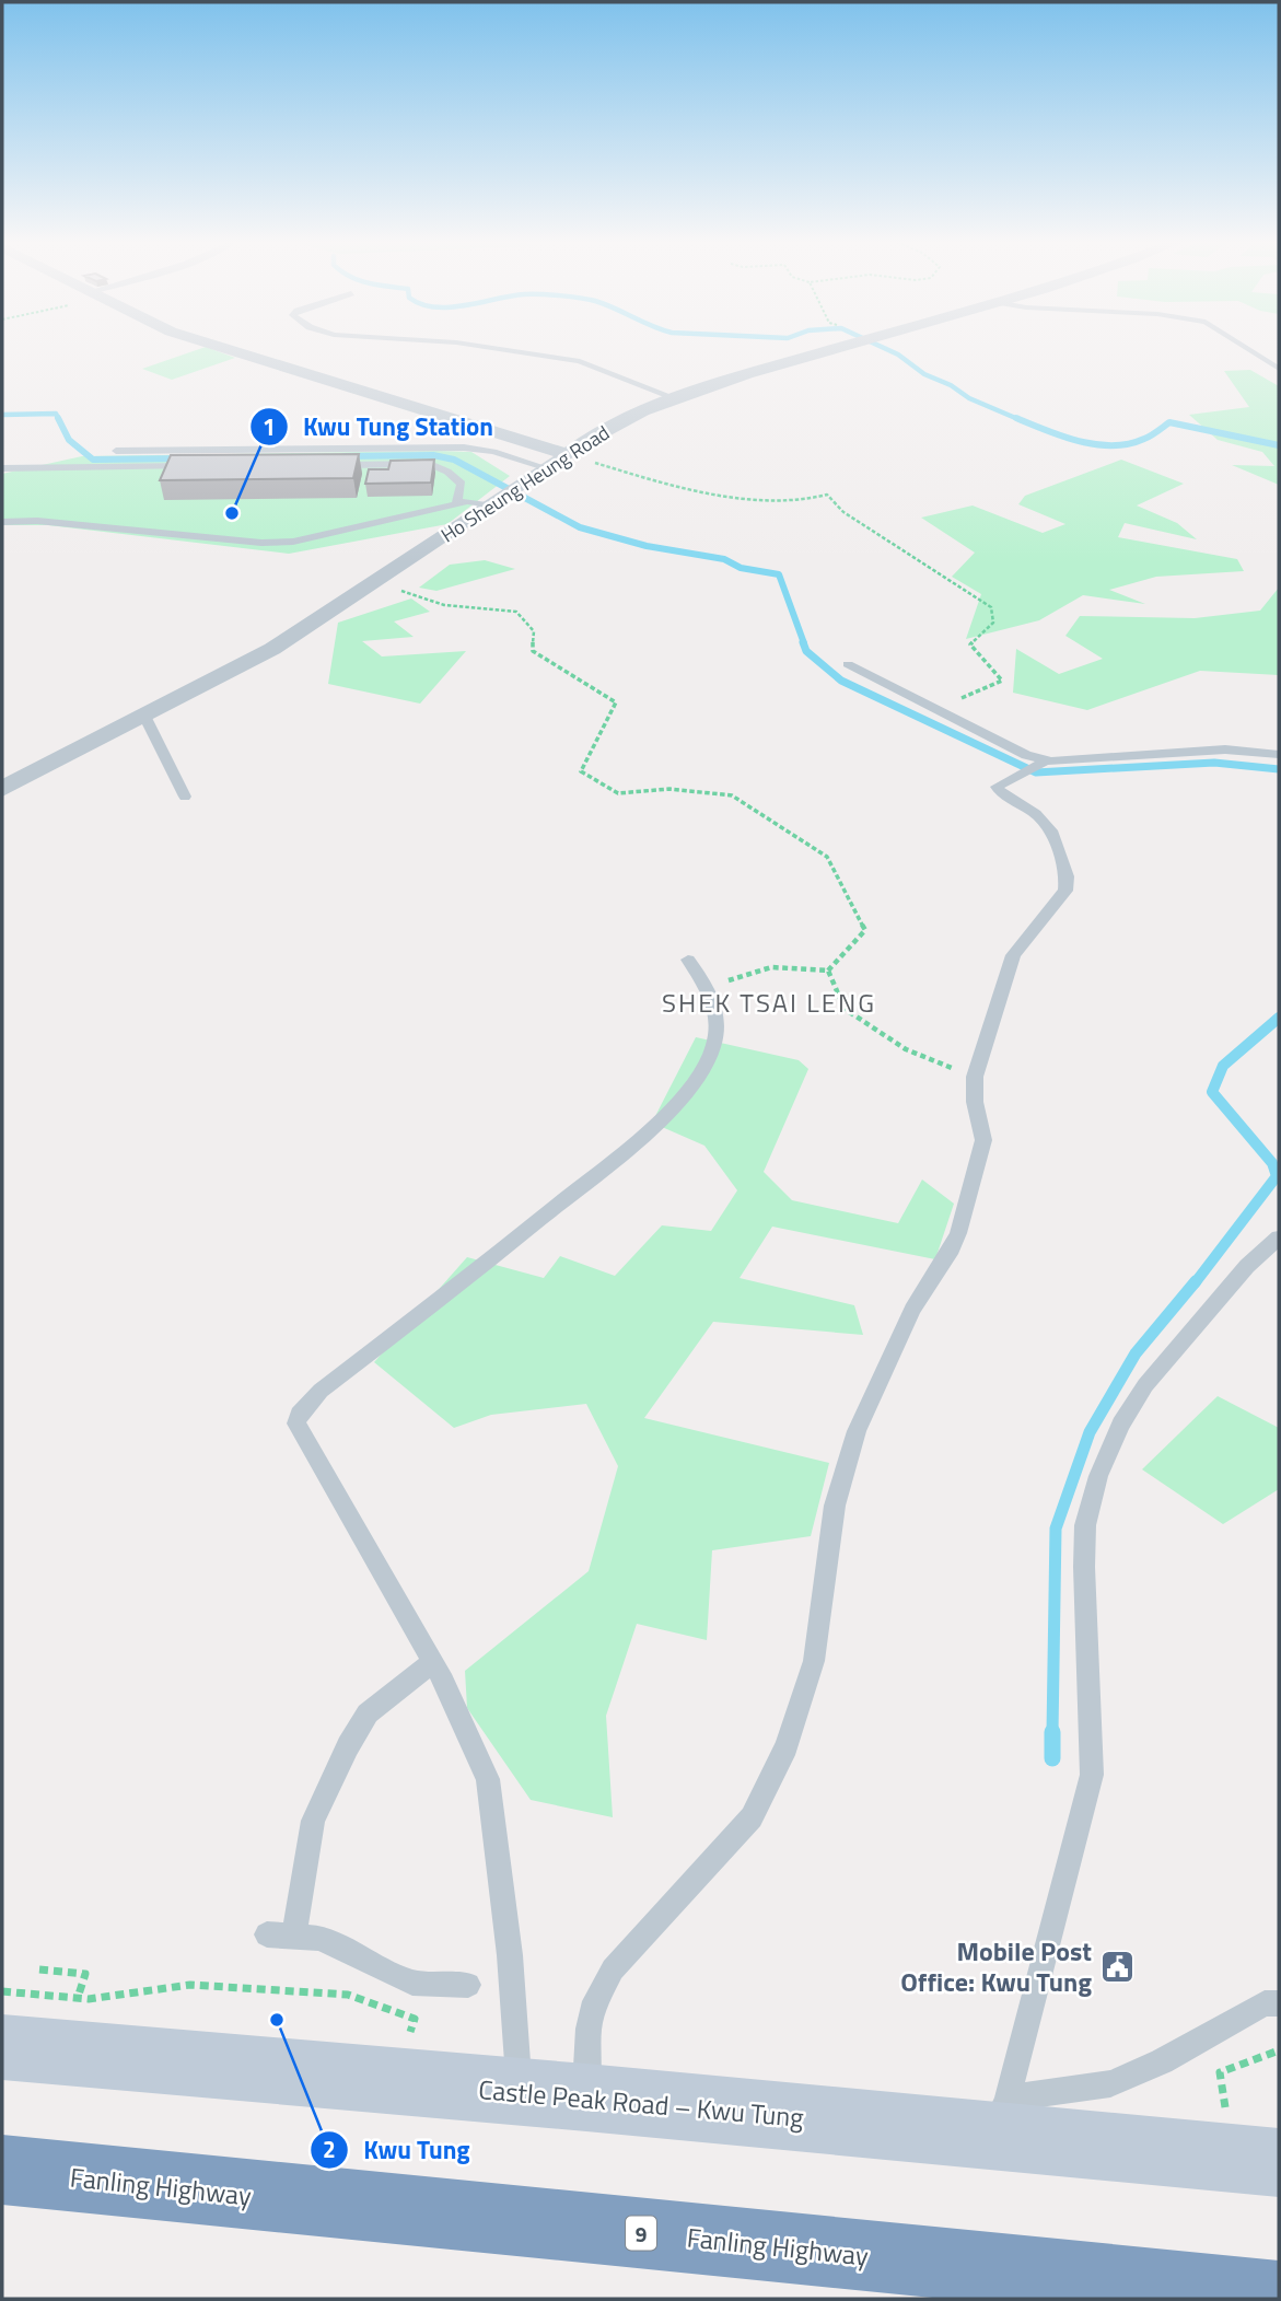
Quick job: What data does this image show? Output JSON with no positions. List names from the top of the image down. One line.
{"streets":{"highway":["Fanling Highway","9"],"main road":["Castle Peak Road – Kwu Tung"],"street":["Ho Sheung Heung Road"]},"districts":["SHEK TSAI LENG"],"places":{"other":["Kwu Tung Station","Kwu Tung"],"public building":["Mobile Post Office: Kwu Tung"]}}
